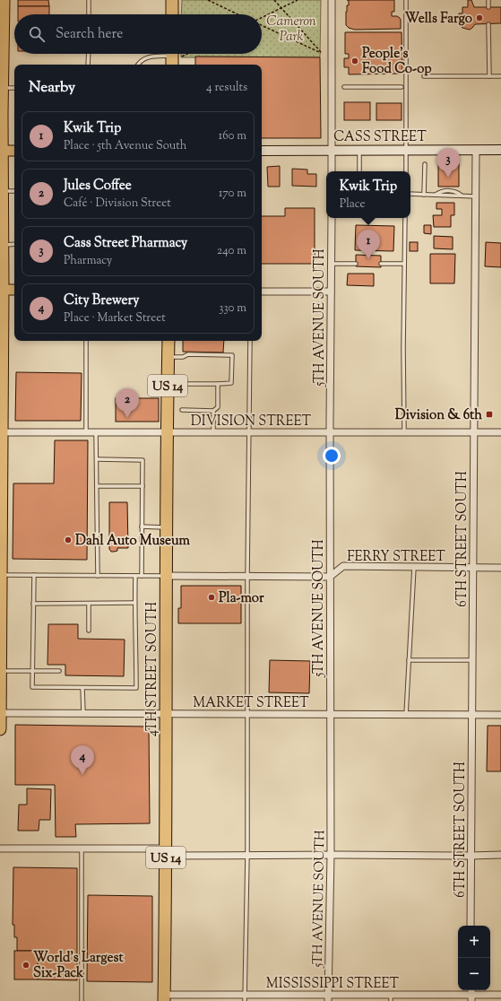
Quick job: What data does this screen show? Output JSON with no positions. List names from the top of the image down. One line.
{"streets":{"highway":["US 14","4TH STREET SOUTH"],"main road":["CASS STREET"],"street":["5TH AVENUE SOUTH","DIVISION STREET","6TH STREET SOUTH","FERRY STREET","MARKET STREET","MISSISSIPPI STREET"]},"crossings":[["CASS STREET","6TH STREET SOUTH"],["5TH AVENUE SOUTH","DIVISION STREET"],["5TH AVENUE SOUTH","FERRY STREET"],["5TH AVENUE SOUTH","MARKET STREET"],["5TH AVENUE SOUTH","MISSISSIPPI STREET"],["DIVISION STREET","6TH STREET SOUTH"],["DIVISION STREET","4TH STREET SOUTH"],["6TH STREET SOUTH","FERRY STREET"],["6TH STREET SOUTH","MARKET STREET"],["4TH STREET SOUTH","MARKET STREET"],["4TH STREET SOUTH","MISSISSIPPI STREET"]],"parks":["Cameron Park"],"places":{"other":["Wells Fargo","People’s Food Co-op","Dahl Auto Museum","Pla-mor","World's Largest Six-Pack"],"transit":["Division & 6th"]},"page":{"search":"Search here","heading":["Nearby","4 results"],"list":[{"mark":"1","name":"Kwik Trip","note":"Place · 5th Avenue South","value":"160 m"},{"mark":"2","name":"Jules Coffee","note":"Café · Division Street","value":"170 m"},{"mark":"3","name":"Cass Street Pharmacy","note":"Pharmacy","value":"240 m"},{"mark":"4","name":"City Brewery","note":"Place · Market Street","value":"330 m"}],"pins":["3","1","2","4"],"popup":["Kwik Trip","Place"],"map_buttons":["+","−"]}}
